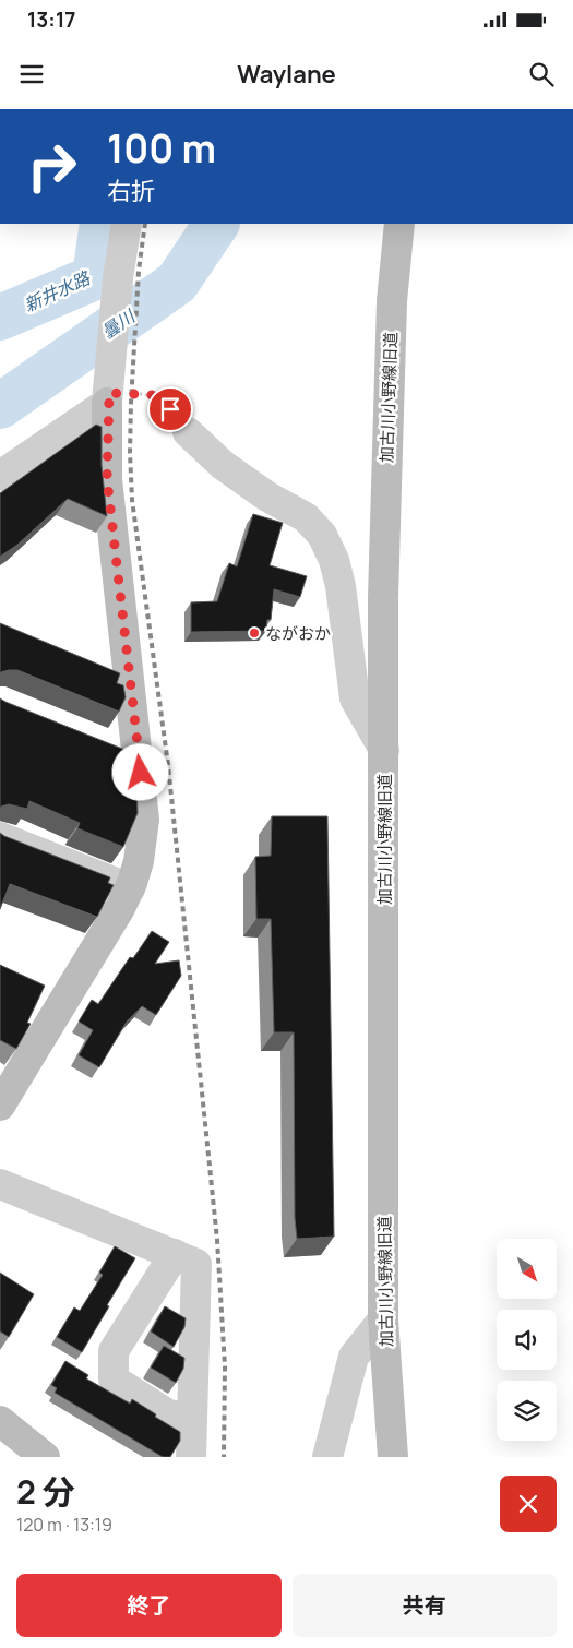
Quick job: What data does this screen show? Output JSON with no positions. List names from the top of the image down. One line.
{"streets":{"street":["加古川小野線旧道"]},"water":["新井水路","曇川"],"places":["ながおか"],"north":"bottom right","page":{"status":"13:17","header":"Waylane","turn":["100 m","右折"],"heading":["2 分","120 m · 13:19"],"buttons":["終了","共有"]}}
